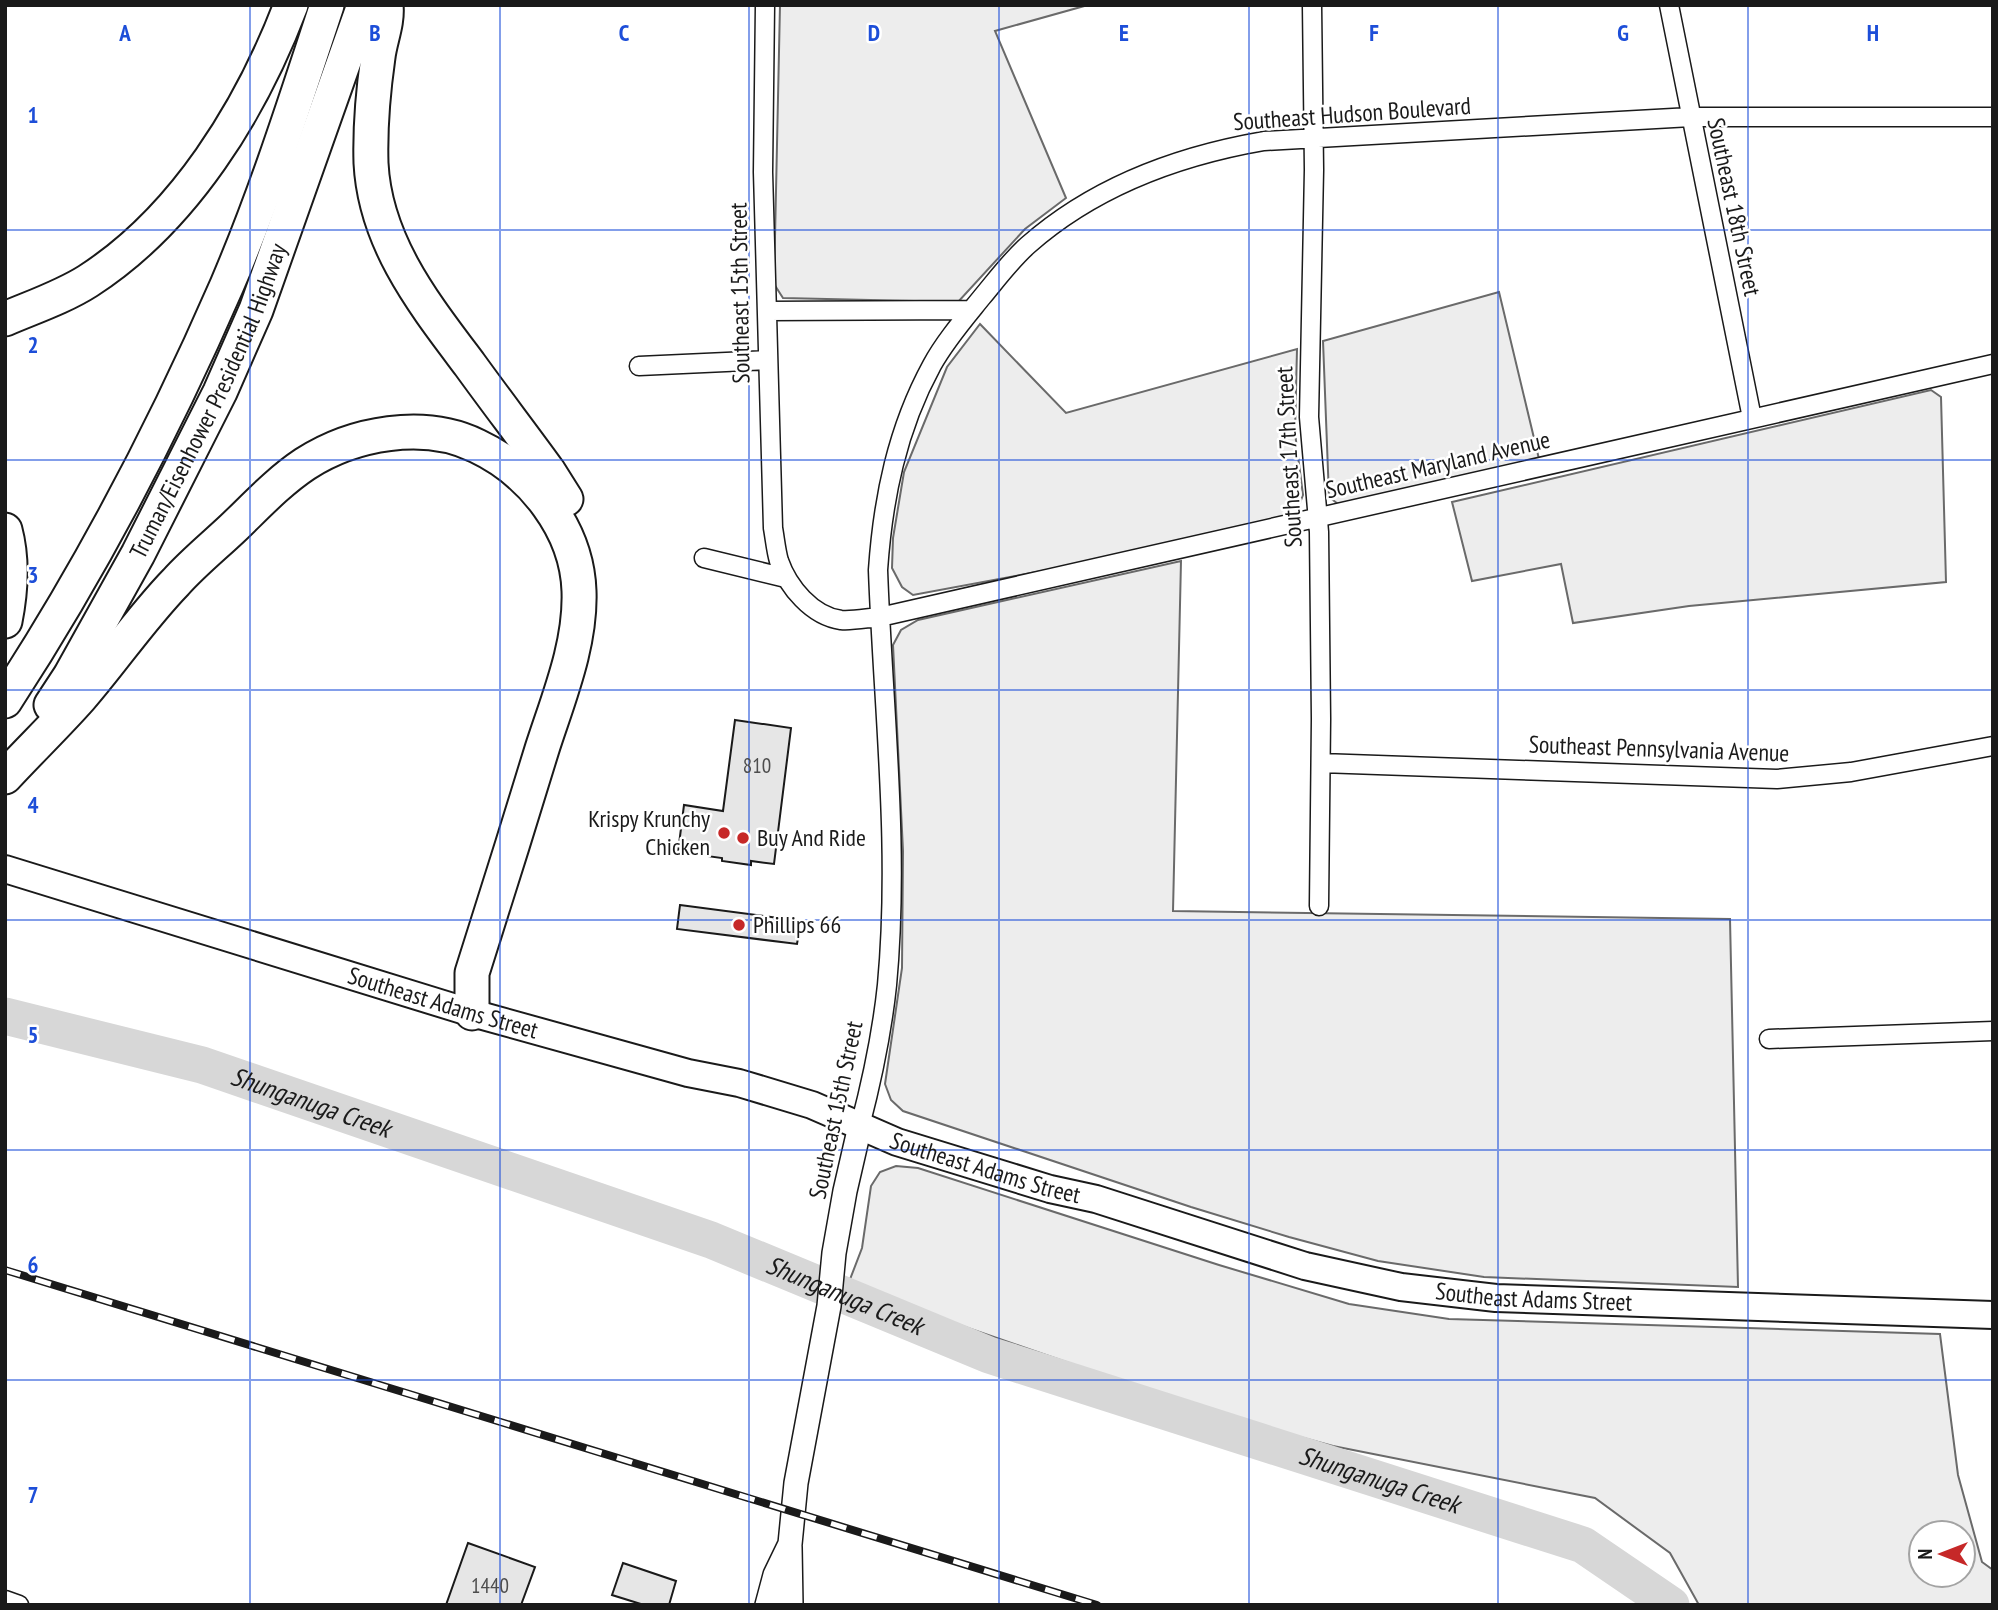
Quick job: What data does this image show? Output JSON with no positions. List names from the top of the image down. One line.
{"streets":{"highway":["Truman/Eisenhower Presidential Highway"],"main road":["Southeast Adams Street"],"street":["Southeast Hudson Boulevard","Southeast 18th Street","Southeast 15th Street","Southeast 17th Street","Southeast Maryland Avenue","Southeast Pennsylvania Avenue"]},"crossings":[["Southeast Hudson Boulevard","Southeast 18th Street"],["Southeast Hudson Boulevard","Southeast 15th Street"],["Southeast Hudson Boulevard","Southeast 17th Street"],["Southeast Hudson Boulevard","Southeast Maryland Avenue"],["Southeast 18th Street","Southeast Maryland Avenue"],["Southeast 15th Street","Southeast Maryland Avenue"],["Southeast 15th Street","Southeast Adams Street"],["Southeast 17th Street","Southeast Maryland Avenue"],["Southeast 17th Street","Southeast Pennsylvania Avenue"]],"water":["Shunganuga Creek"],"places":["Krispy Krunchy Chicken","Buy And Ride","Phillips 66"],"house_numbers":["810","1440"],"north":"left","grid":{"columns":["A","B","C","D","E","F","G","H"],"rows":["1","2","3","4","5","6","7"]}}
